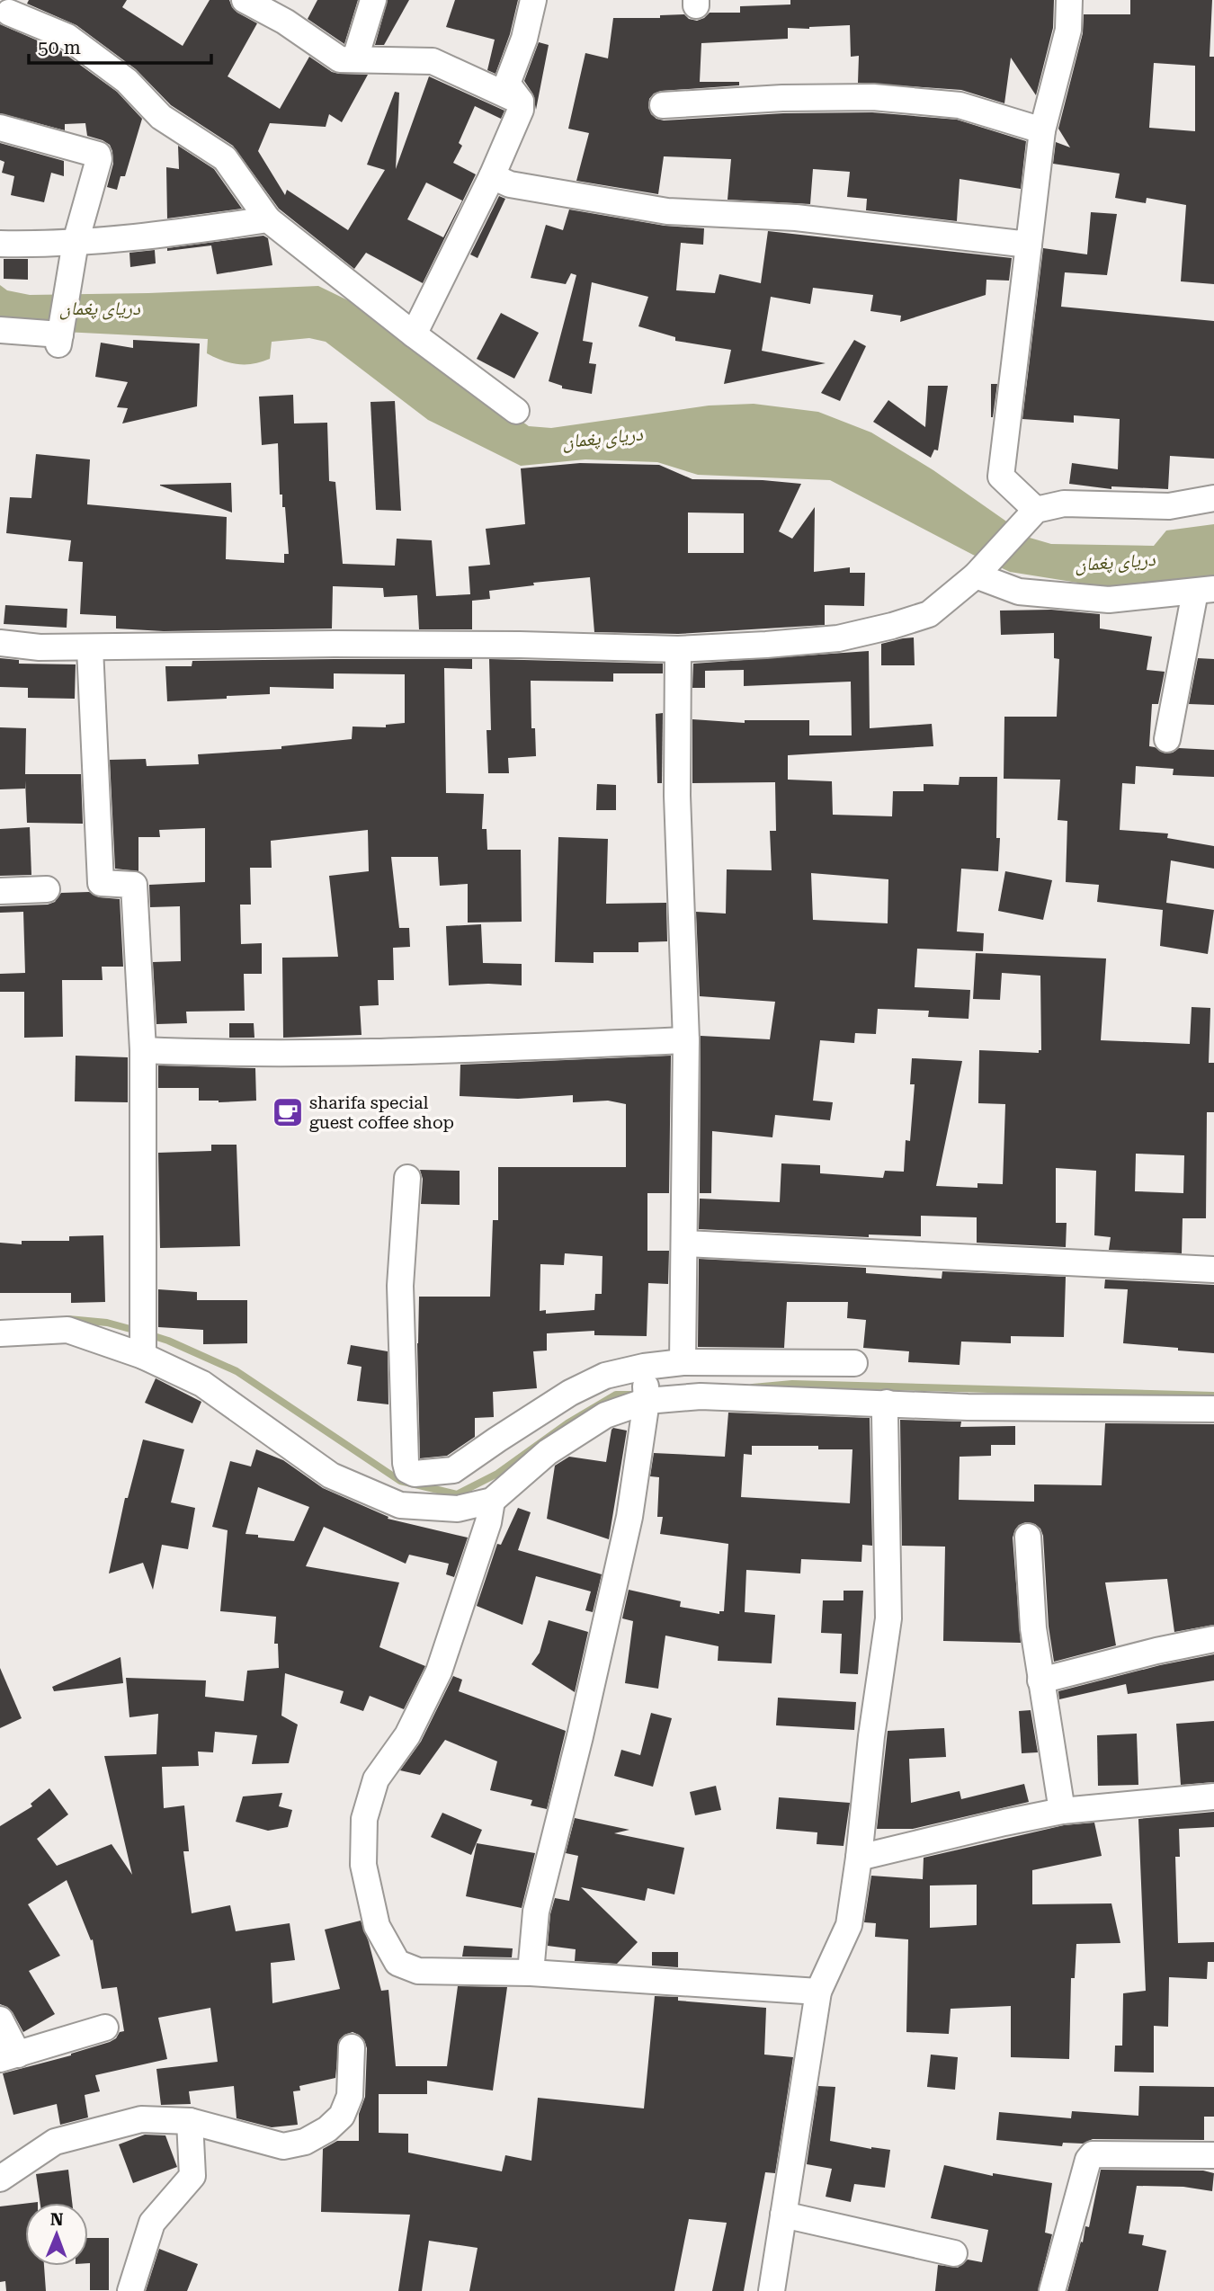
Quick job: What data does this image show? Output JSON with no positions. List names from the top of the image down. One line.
{"water":["دریای پغمان"],"places":{"cafe":["sharifa special guest coffee shop"]},"scale_bar":"50 m","north":"top"}
